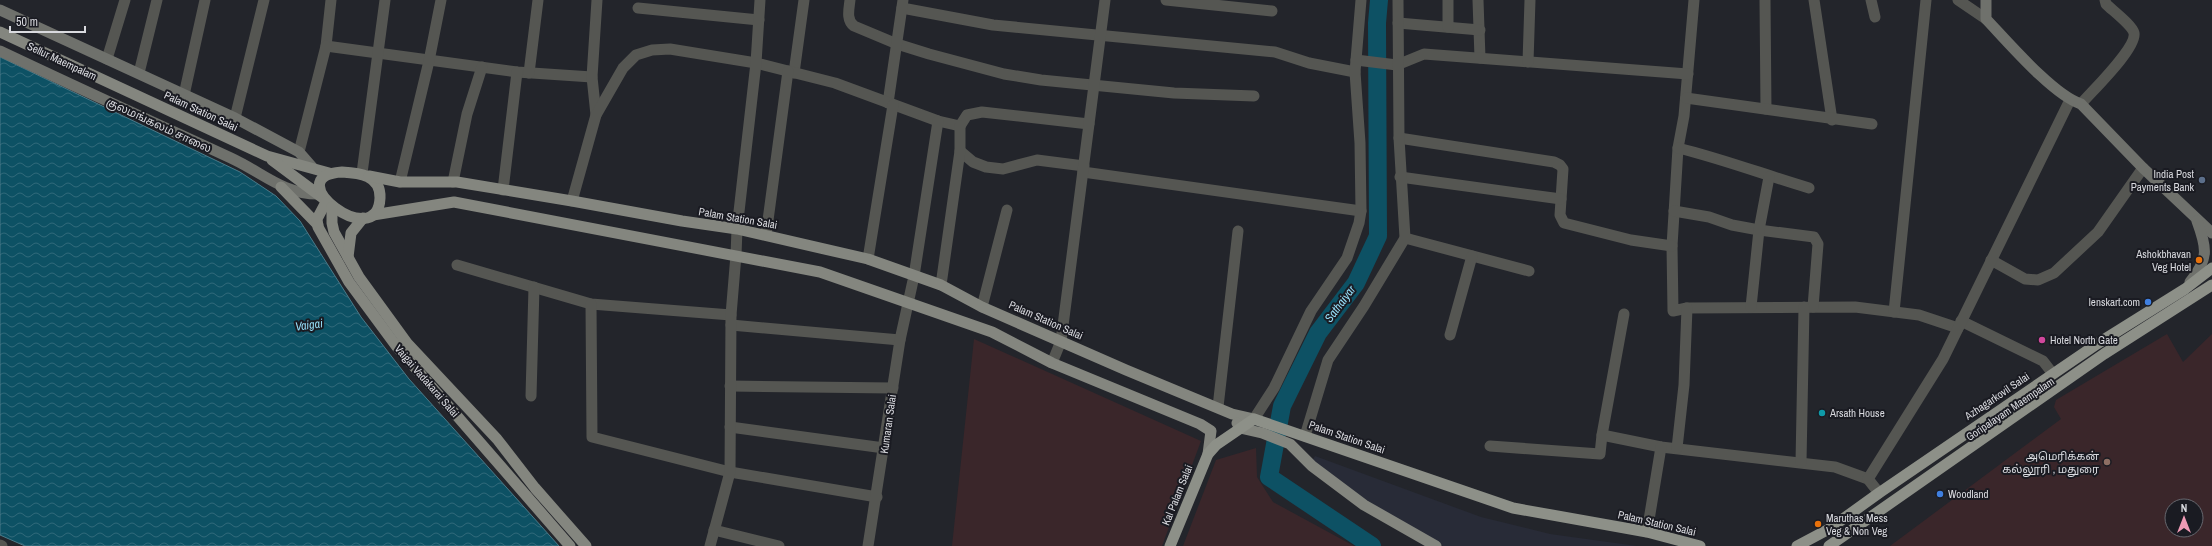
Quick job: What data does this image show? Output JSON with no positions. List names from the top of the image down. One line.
{"streets":{"highway":["Palam Station Salai","Azhagarkovil Salai","Kal Palam Salai"],"main road":["Sellur Maempalam","குலமங்கலம் சாலை","Vaigai Vadakarai Salai"],"street":["Goripalayam Maempalam","Kumaran Salai"]},"crossings":[["Sellur Maempalam","Palam Station Salai"],["Palam Station Salai","குலமங்கலம் சாலை"],["Palam Station Salai","Vaigai Vadakarai Salai"],["Palam Station Salai","Kumaran Salai"],["Palam Station Salai","Kal Palam Salai"],["குலமங்கலம் சாலை","Vaigai Vadakarai Salai"]],"water":["Sathaiyar","Vaigai"],"places":["India Post Payments Bank","Ashokbhavan Veg Hotel","lenskart.com","Hotel North Gate","Arsath House","அமெரிக்கன் கல்லூரி , மதுரை","Woodland","Maruthas Mess Veg & Non Veg"],"scale_bar":"50 m","north":"top"}
